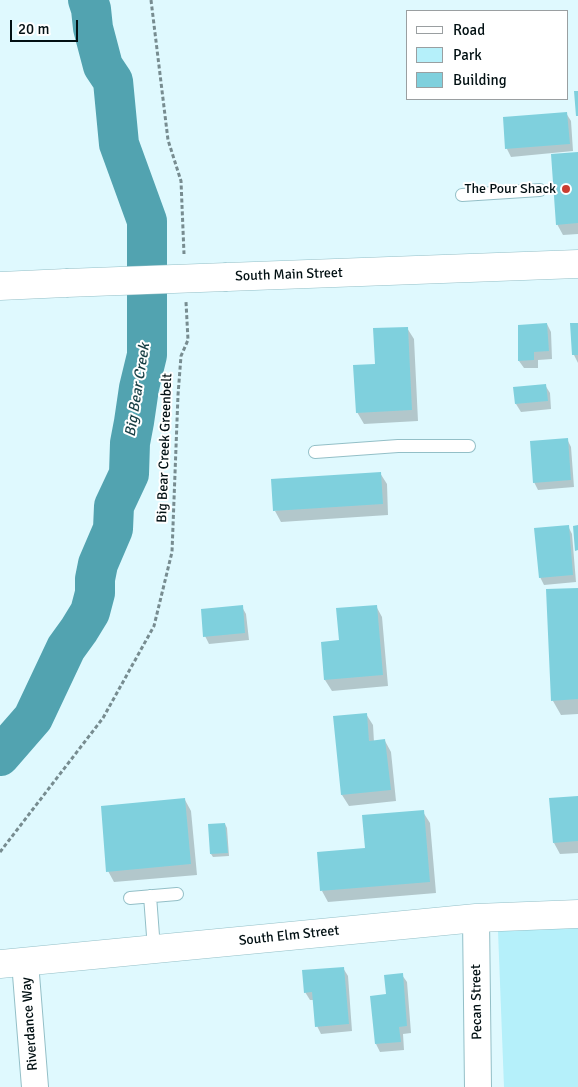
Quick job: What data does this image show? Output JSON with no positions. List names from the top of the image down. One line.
{"streets":{"main road":["South Main Street","South Elm Street"],"street":["Pecan Street","Riverdance Way"],"path":["Big Bear Creek Greenbelt"]},"crossings":[["South Elm Street","Pecan Street"],["South Elm Street","Riverdance Way"]],"water":["Big Bear Creek"],"places":["The Pour Shack"],"legend":["Road","Park","Building"],"scale_bar":"20 m"}
